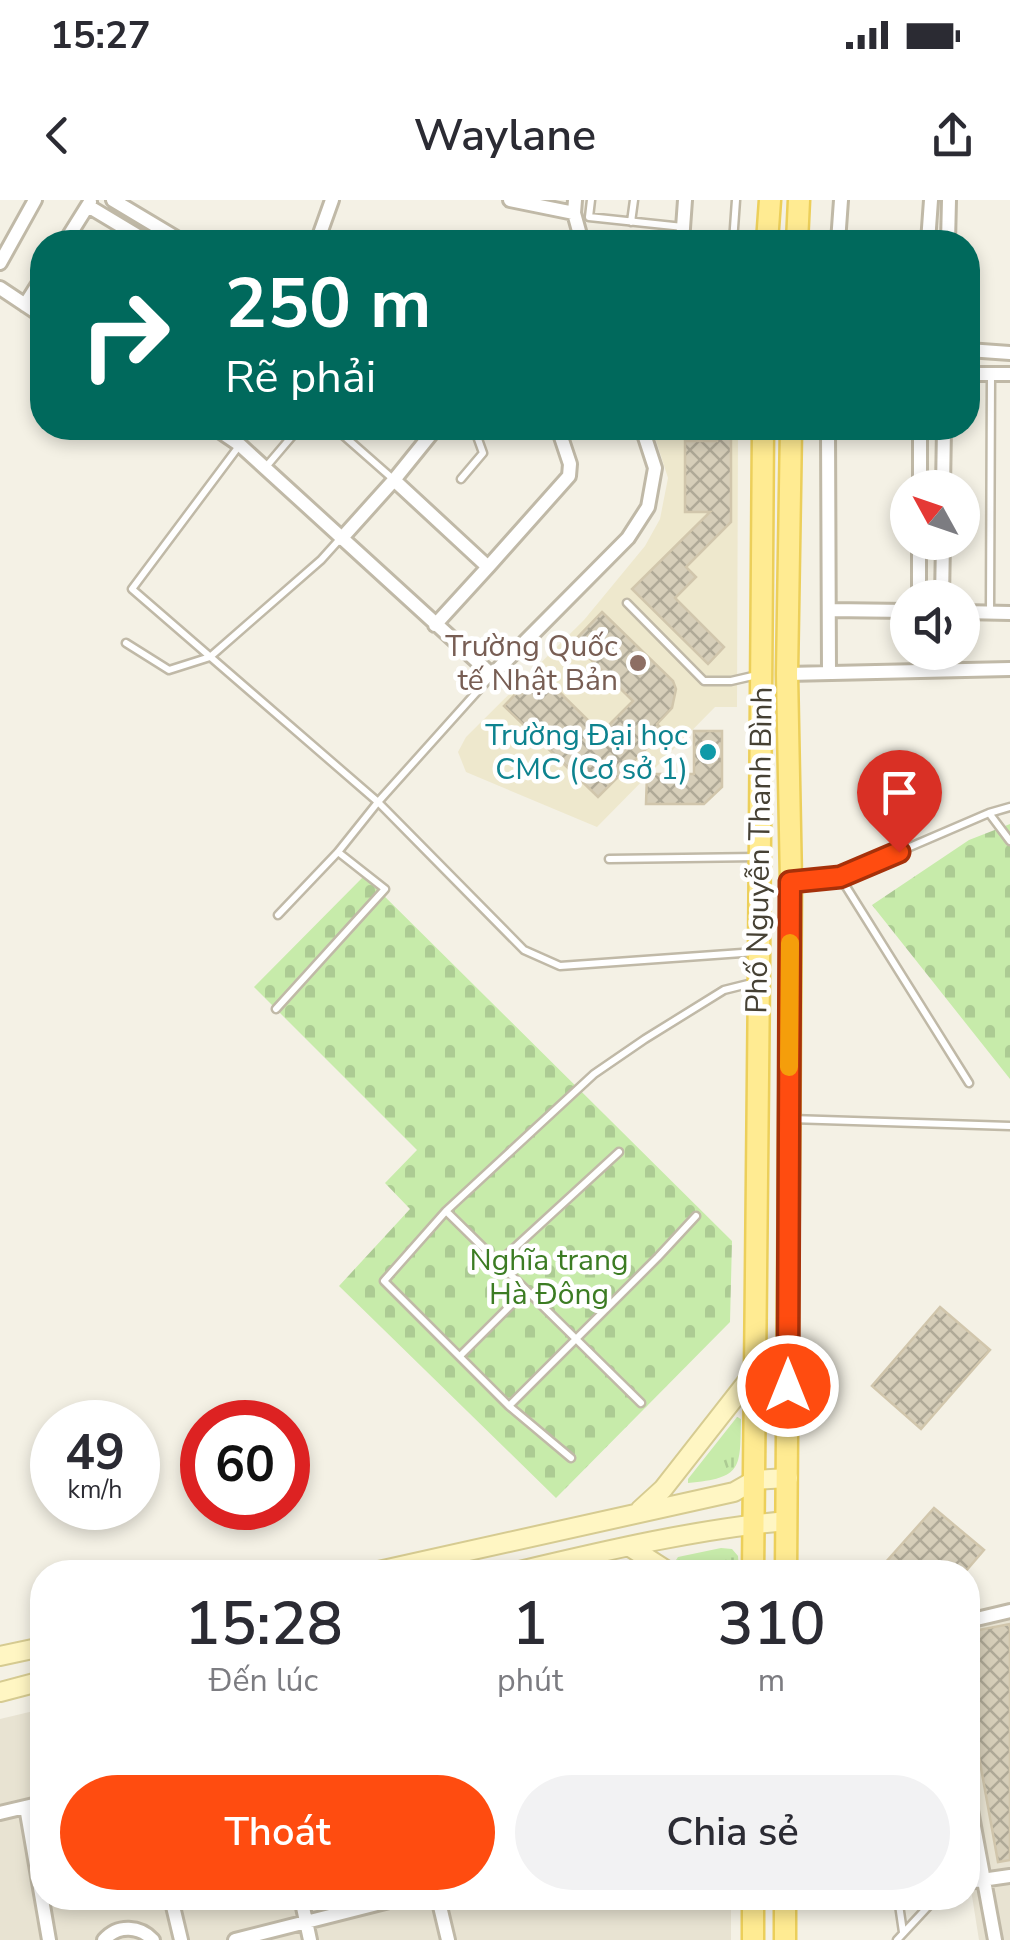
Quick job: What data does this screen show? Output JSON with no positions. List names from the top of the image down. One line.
{"streets":{"main road":["Phố Nguyễn Thanh Bình"]},"parks":["Nghĩa trang Hà Đông"],"places":["Trường Quốc tế Nhật Bản","Trường Đại học CMC (Cơ sở 1)"],"north":"top left","page":{"status":"15:27","header":"Waylane","turn":["250 m","Rẽ phải"],"speed":"49 km/h","limit":"60","eta":["15:28","Đến lúc","1","phút","310","m"],"buttons":["Thoát","Chia sẻ"]}}
